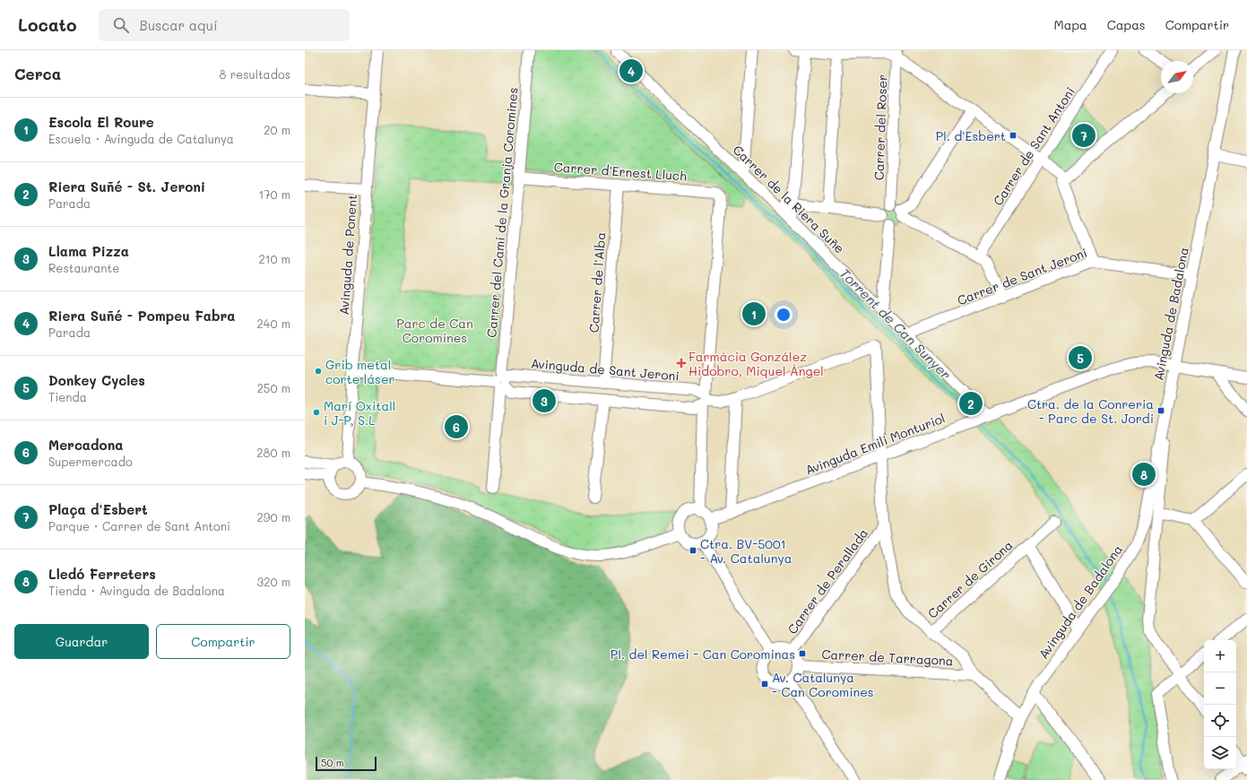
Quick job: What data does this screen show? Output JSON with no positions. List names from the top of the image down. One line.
{"streets":{"street":["Carrer del Roser","Carrer de Sant Antoni","Carrer d'Ernest Lluch","Carrer de la Riera Suñe","Carrer del Camí de la Granja Coromines","Avinguda de Ponent","Carrer de Sant Jeroni","Carrer de l'Alba","Avinguda de Badalona","Avinguda de Sant Jeroni","Avinguda Emili Monturiol","Carrer de Girona","Carrer de Perallada","Carrer de Tarragona"]},"crossings":[["Carrer d'Ernest Lluch","Carrer del Camí de la Granja Coromines"],["Carrer d'Ernest Lluch","Carrer de l'Alba"],["Carrer d'Ernest Lluch","Avinguda de Sant Jeroni"],["Carrer de la Riera Suñe","Carrer de Sant Jeroni"],["Carrer de la Riera Suñe","Avinguda Emili Monturiol"],["Carrer del Camí de la Granja Coromines","Avinguda de Sant Jeroni"],["Avinguda de Ponent","Avinguda de Sant Jeroni"],["Carrer de Sant Jeroni","Avinguda de Badalona"],["Carrer de l'Alba","Avinguda de Sant Jeroni"],["Avinguda de Badalona","Avinguda Emili Monturiol"],["Avinguda de Badalona","Carrer de Girona"],["Carrer de Girona","Carrer de Tarragona"],["Carrer de Perallada","Carrer de Tarragona"]],"water":["Torrent de Can Sunyer"],"parks":["Parc de Can Coromines"],"places":{"transit":["Pl. d'Esbert","Ctra. de la Conreria - Parc de St. Jordi","Ctra. BV-5001 - Av. Catalunya","Pl. del Remei - Can Corominas","Av. Catalunya - Can Coromines"],"health":["Farmàcia González Hidobro, Miquel Àngel"],"other":["Grib metal corte láser","Marí Oxitall i J-P, S.L"]},"scale_bar":"50 m","north":"top right","page":{"header":"Locato","search":"Buscar aquí","nav":["Mapa","Capas","Compartir"],"heading":["Cerca","8 resultados"],"pins":["4","7","1","5","3","2","6","8"],"list":[{"mark":"1","name":"Escola El Roure","note":"Escuela · Avinguda de Catalunya","value":"20 m"},{"mark":"2","name":"Riera Suñé - St. Jeroni","note":"Parada","value":"170 m"},{"mark":"3","name":"Llama Pizza","note":"Restaurante","value":"210 m"},{"mark":"4","name":"Riera Suñé - Pompeu Fabra","note":"Parada","value":"240 m"},{"mark":"5","name":"Donkey Cycles","note":"Tienda","value":"250 m"},{"mark":"6","name":"Mercadona","note":"Supermercado","value":"280 m"},{"mark":"7","name":"Plaça d'Esbert","note":"Parque · Carrer de Sant Antoni","value":"290 m"},{"mark":"8","name":"Lledó Ferreters","note":"Tienda · Avinguda de Badalona","value":"320 m"}],"buttons":["Guardar","Compartir"],"map_buttons":["+","−"],"scale":"50 m"}}
